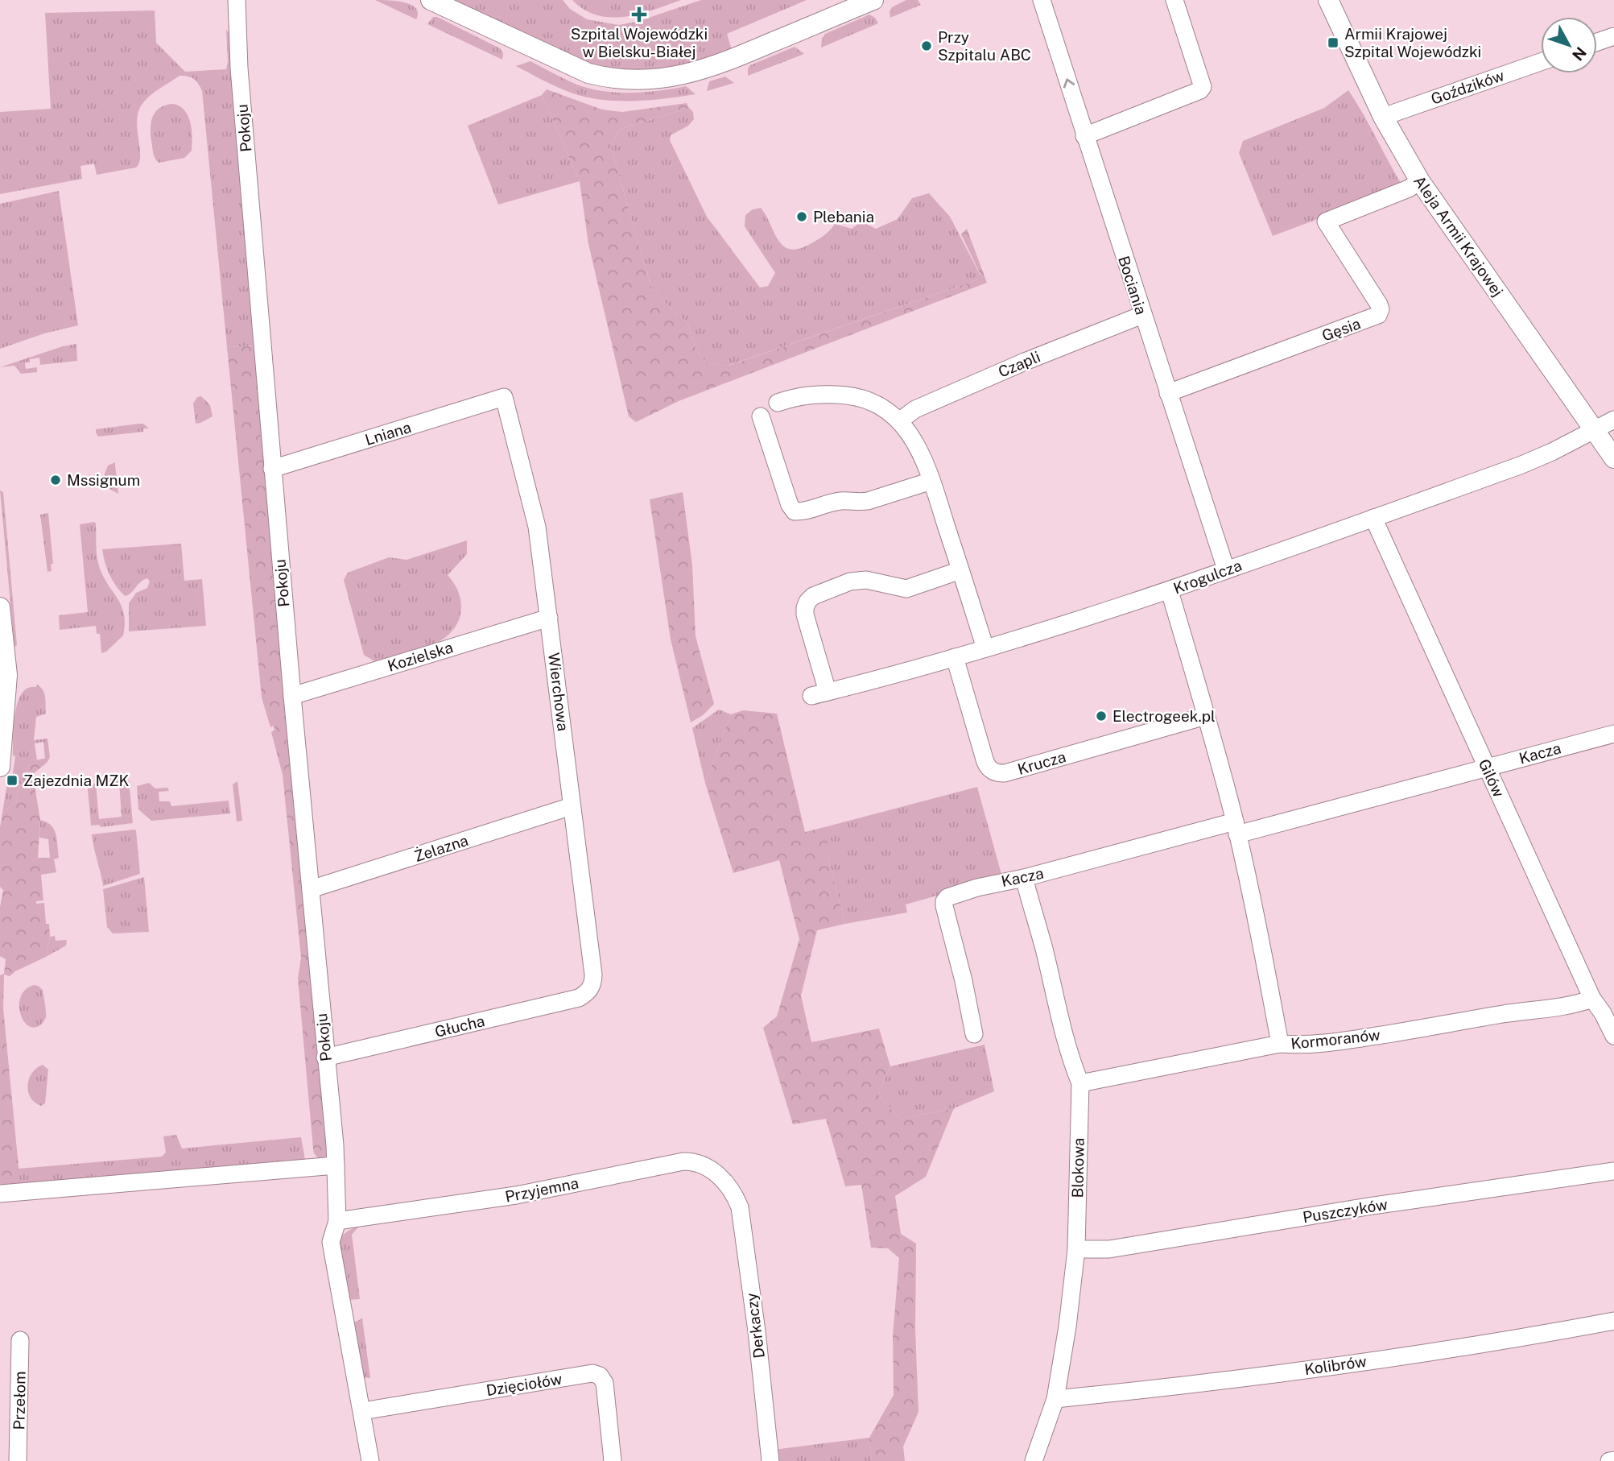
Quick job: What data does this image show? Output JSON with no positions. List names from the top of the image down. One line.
{"streets":{"street":["Goździków","Pokoju","Aleja Armii Krajowej","Bociania","Gęsia","Czapli","Lniana","Krogulcza","Kozielska","Wierchowa","Kacza","Krucza","Gilów","Żelazna","Głucha","Kormoranów","Blokowa","Przyjemna","Puszczyków","Derkaczy","Kolibrów","Dzięciołów","Przełom"]},"crossings":[["Goździków","Aleja Armii Krajowej"],["Pokoju","Lniana"],["Pokoju","Kozielska"],["Pokoju","Żelazna"],["Pokoju","Głucha"],["Pokoju","Przyjemna"],["Pokoju","Dzięciołów"],["Aleja Armii Krajowej","Gęsia"],["Aleja Armii Krajowej","Krogulcza"],["Bociania","Gęsia"],["Bociania","Czapli"],["Bociania","Krogulcza"],["Lniana","Wierchowa"],["Krogulcza","Krucza"],["Krogulcza","Gilów"],["Kozielska","Wierchowa"],["Wierchowa","Żelazna"],["Wierchowa","Głucha"],["Kacza","Gilów"],["Kacza","Blokowa"],["Gilów","Kormoranów"],["Kormoranów","Blokowa"],["Blokowa","Puszczyków"],["Blokowa","Kolibrów"],["Przyjemna","Derkaczy"]],"places":{"health":["Szpital Wojewódzki w Bielsku-Białej"],"transit":["Armii Krajowej Szpital Wojewódzki","Zajezdnia MZK"],"other":["Przy Szpitalu ABC","Plebania","Mssignum","Electrogeek.pl"]},"north":"bottom right"}
